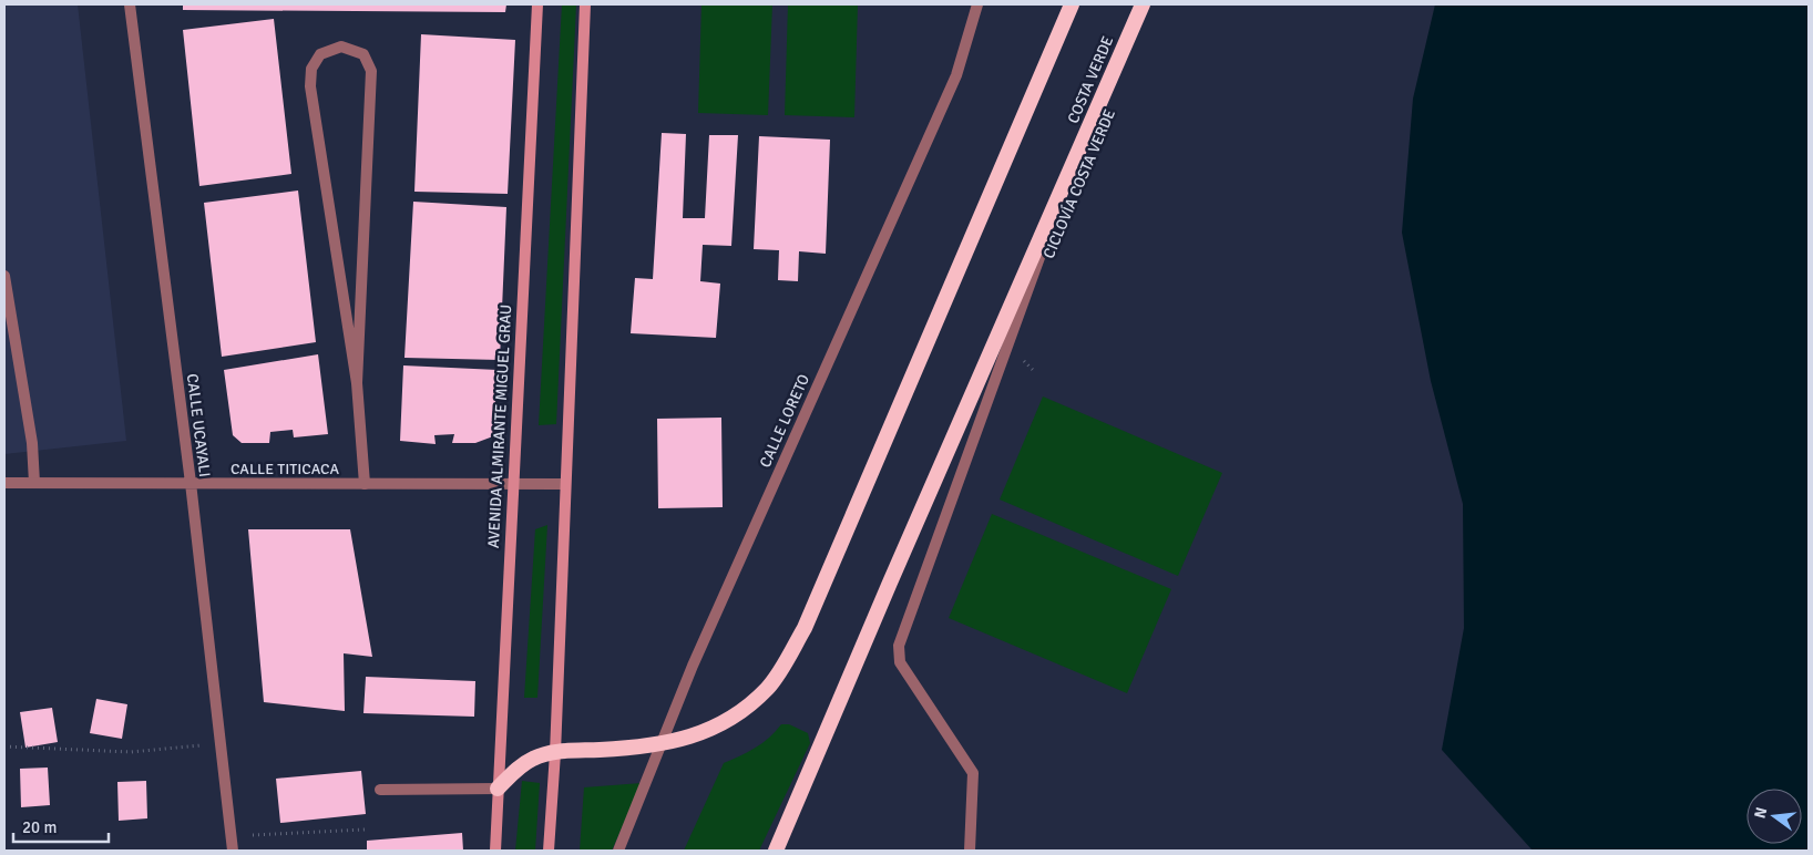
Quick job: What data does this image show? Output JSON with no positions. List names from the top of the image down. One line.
{"streets":{"highway":["COSTA VERDE"],"main road":["AVENIDA ALMIRANTE MIGUEL GRAU"],"street":["CALLE LORETO","CALLE UCAYALI","CALLE TITICACA"]},"crossings":[["CALLE UCAYALI","CALLE TITICACA"],["AVENIDA ALMIRANTE MIGUEL GRAU","CALLE TITICACA"]],"scale_bar":"20 m","north":"left"}
